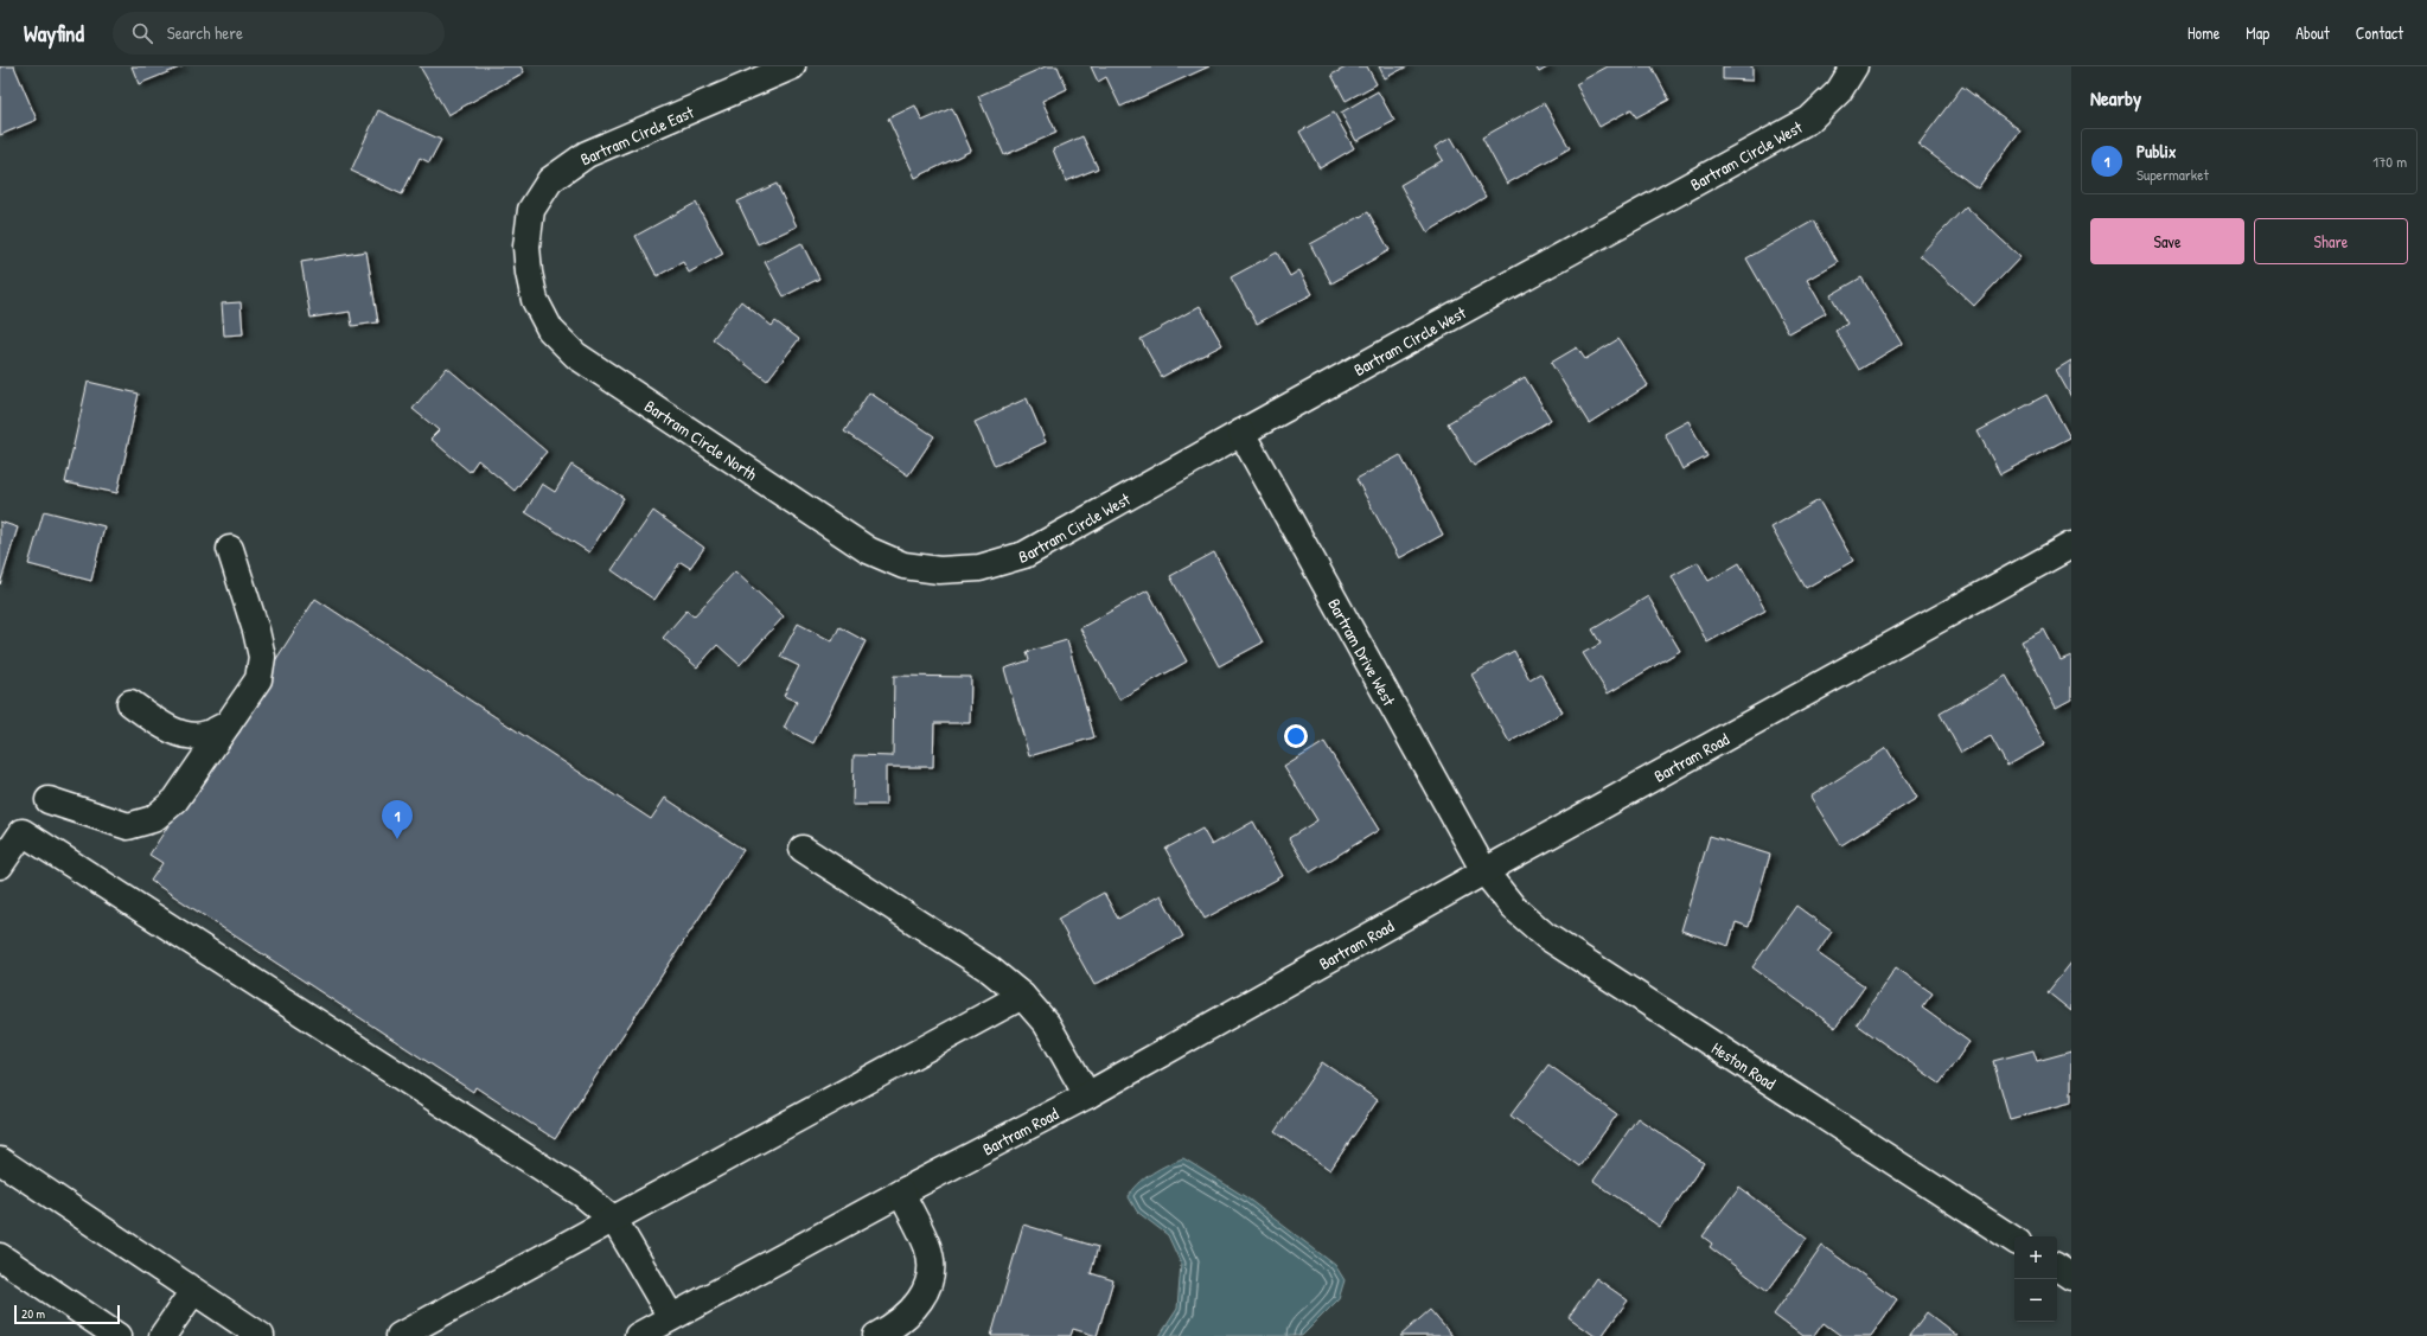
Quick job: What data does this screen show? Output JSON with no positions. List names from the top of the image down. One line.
{"streets":{"street":["Bartram Circle East","Bartram Circle West","Bartram Circle North","Bartram Drive West","Bartram Road","Heston Road"]},"crossings":[["Bartram Circle East","Bartram Circle North"],["Bartram Circle West","Bartram Circle North"],["Bartram Circle West","Bartram Drive West"],["Bartram Drive West","Bartram Road"],["Bartram Drive West","Heston Road"],["Bartram Road","Heston Road"]],"scale_bar":"20 m","page":{"header":"Wayfind","search":"Search here","nav":["Home","Map","About","Contact"],"heading":"Nearby","list":[{"mark":"1","name":"Publix","note":"Supermarket","value":"170 m"}],"buttons":["Save","Share"],"pins":"1","map_buttons":["+","−"],"scale":"20 m"}}
